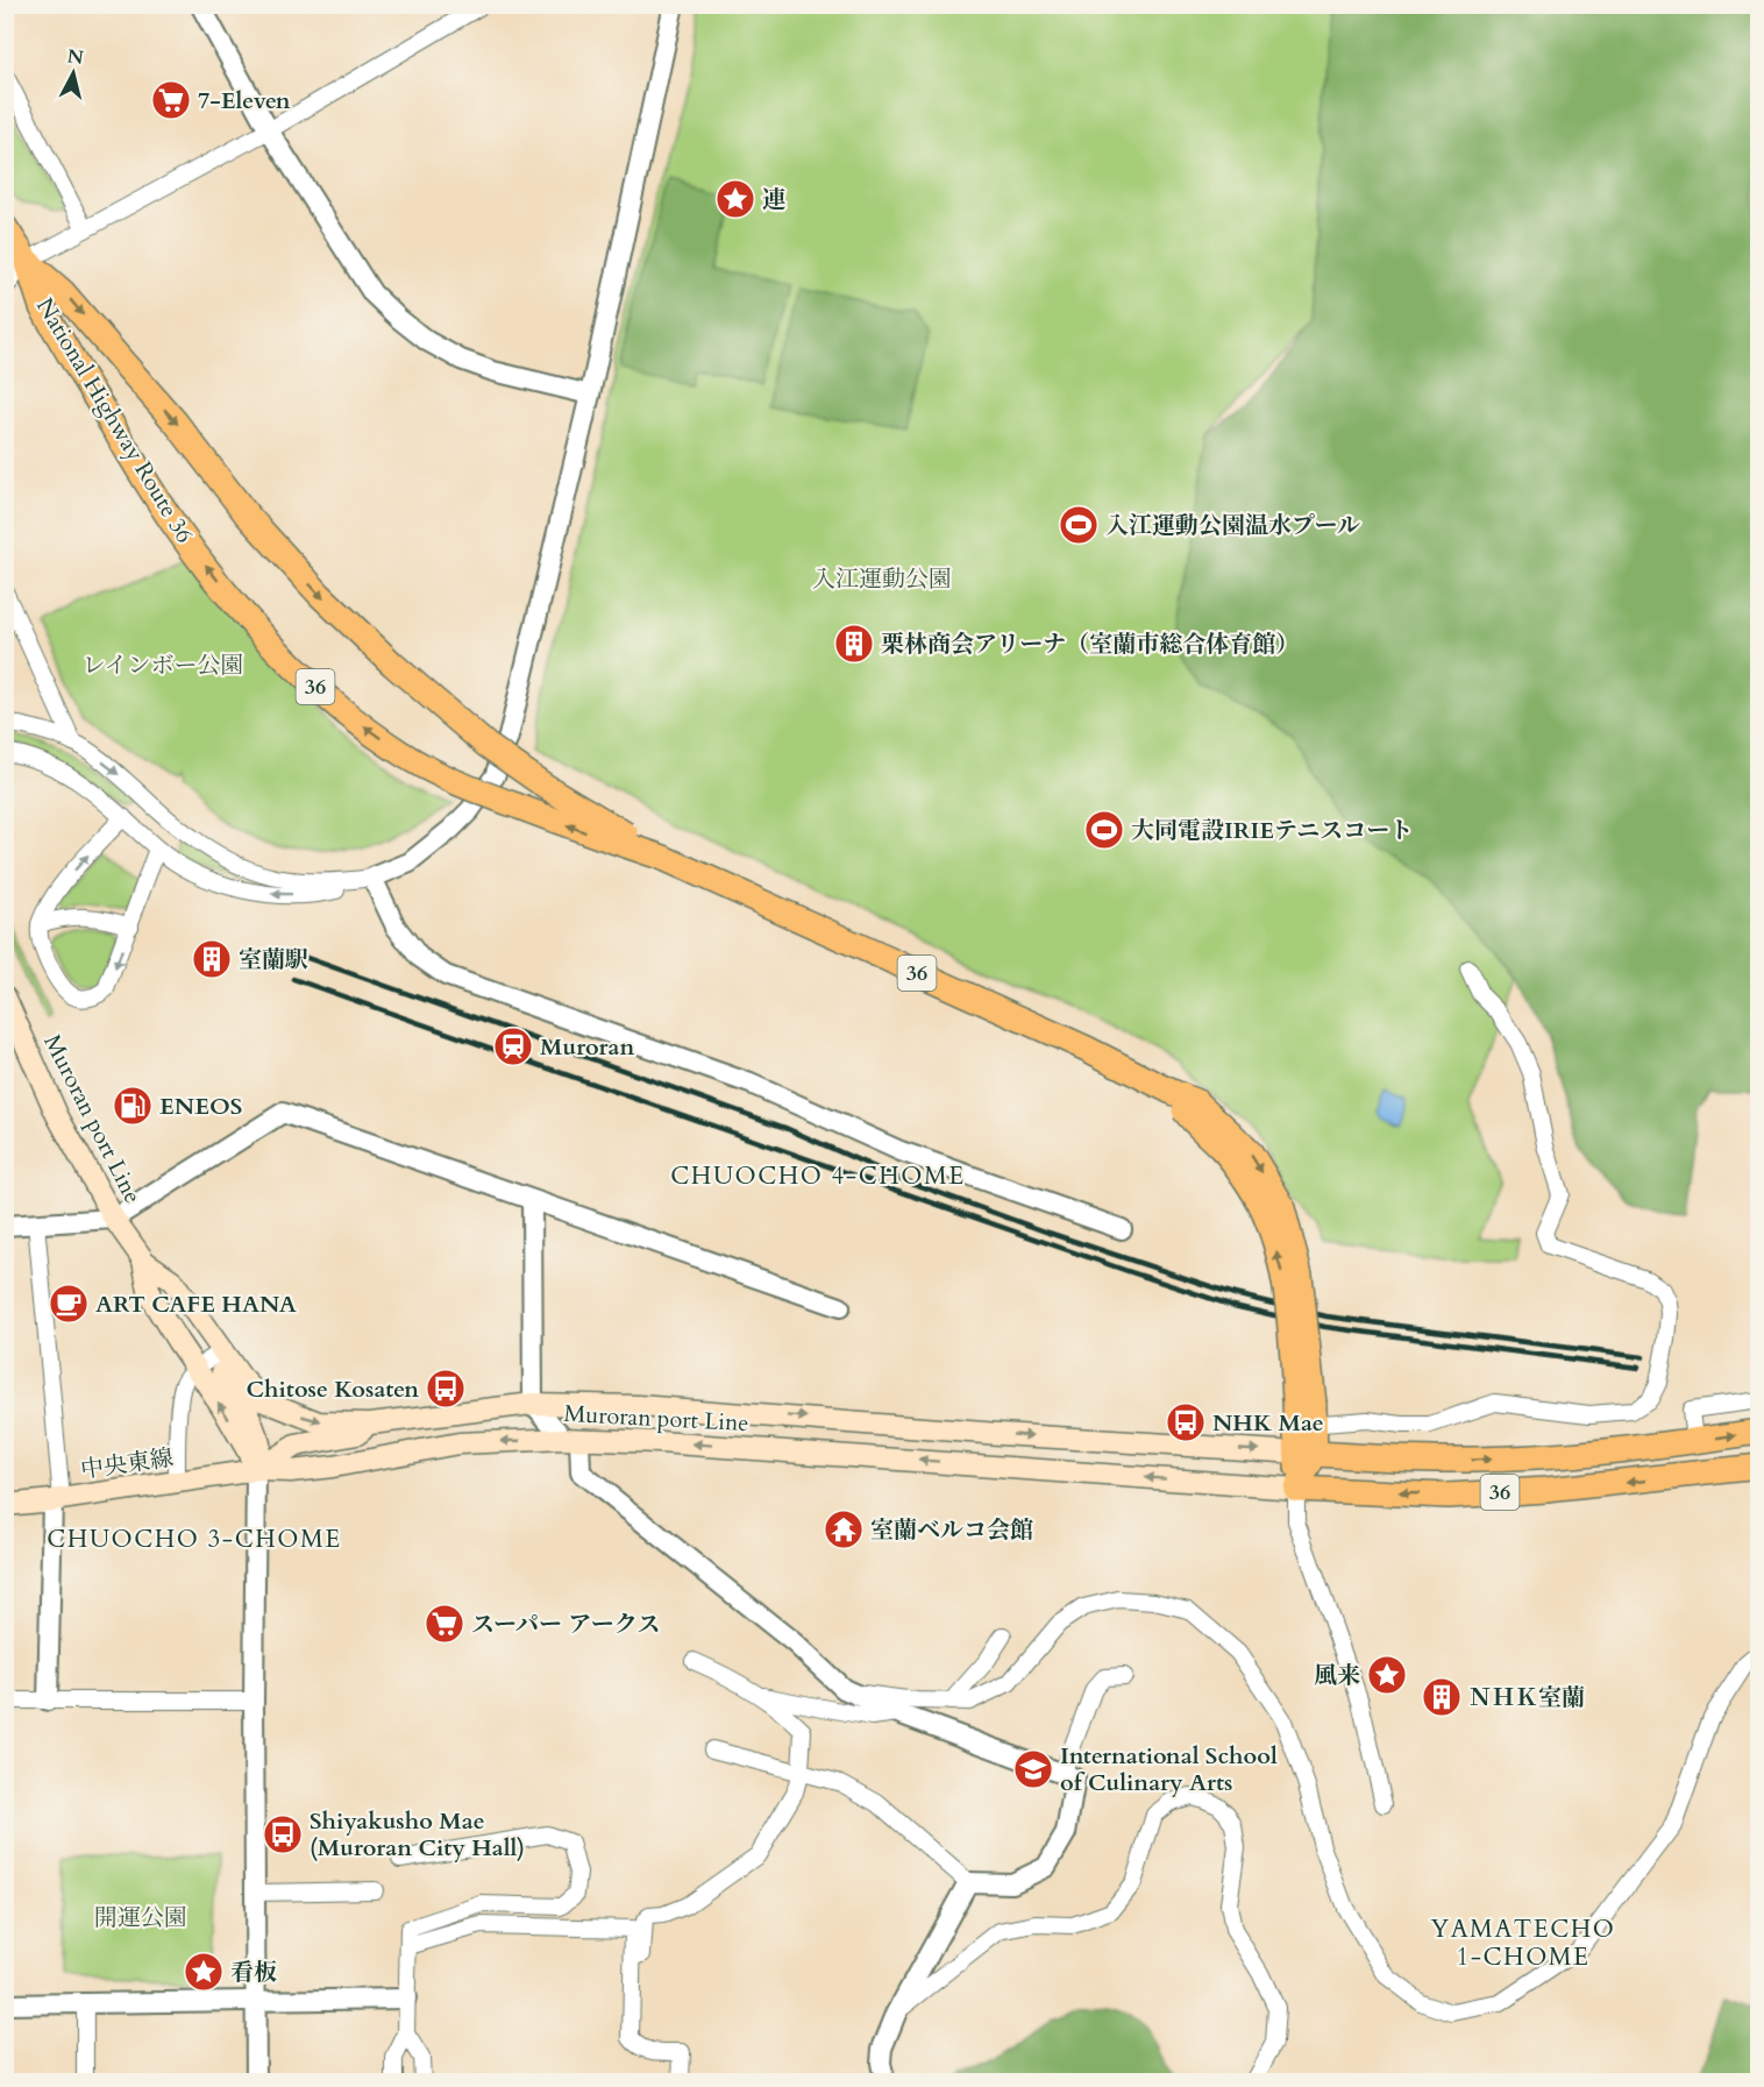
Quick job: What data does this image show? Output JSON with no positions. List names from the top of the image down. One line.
{"streets":{"highway":["National Highway Route 36","36"],"main road":["Muroran port Line","中央東線"]},"crossings":[["National Highway Route 36","36"],["National Highway Route 36","Muroran port Line"],["36","Muroran port Line"],["Muroran port Line","中央東線"]],"districts":["CHUOCHO 4-CHOME","CHUOCHO 3-CHOME","YAMATECHO 1-CHOME"],"parks":["入江運動公園","レインボー公園","開運公園"],"places":{"supermarket":["7-Eleven","スーパー アークス"],"place":["連","風来","看板"],"sports":["入江運動公園温水プール","大同電設IRIEテニスコート"],"building":["栗林商会アリーナ（室蘭市総合体育館）","室蘭駅","ＮＨＫ室蘭"],"station":["Muroran"],"fuel station":["ENEOS"],"cafe":["ART CAFE HANA"],"bus stop":["Chitose Kosaten","NHK Mae","Shiyakusho Mae (Muroran City Hall)"],"temple":["室蘭ベルコ会館"],"school or university":["International School of Culinary Arts"]},"north":"top"}
